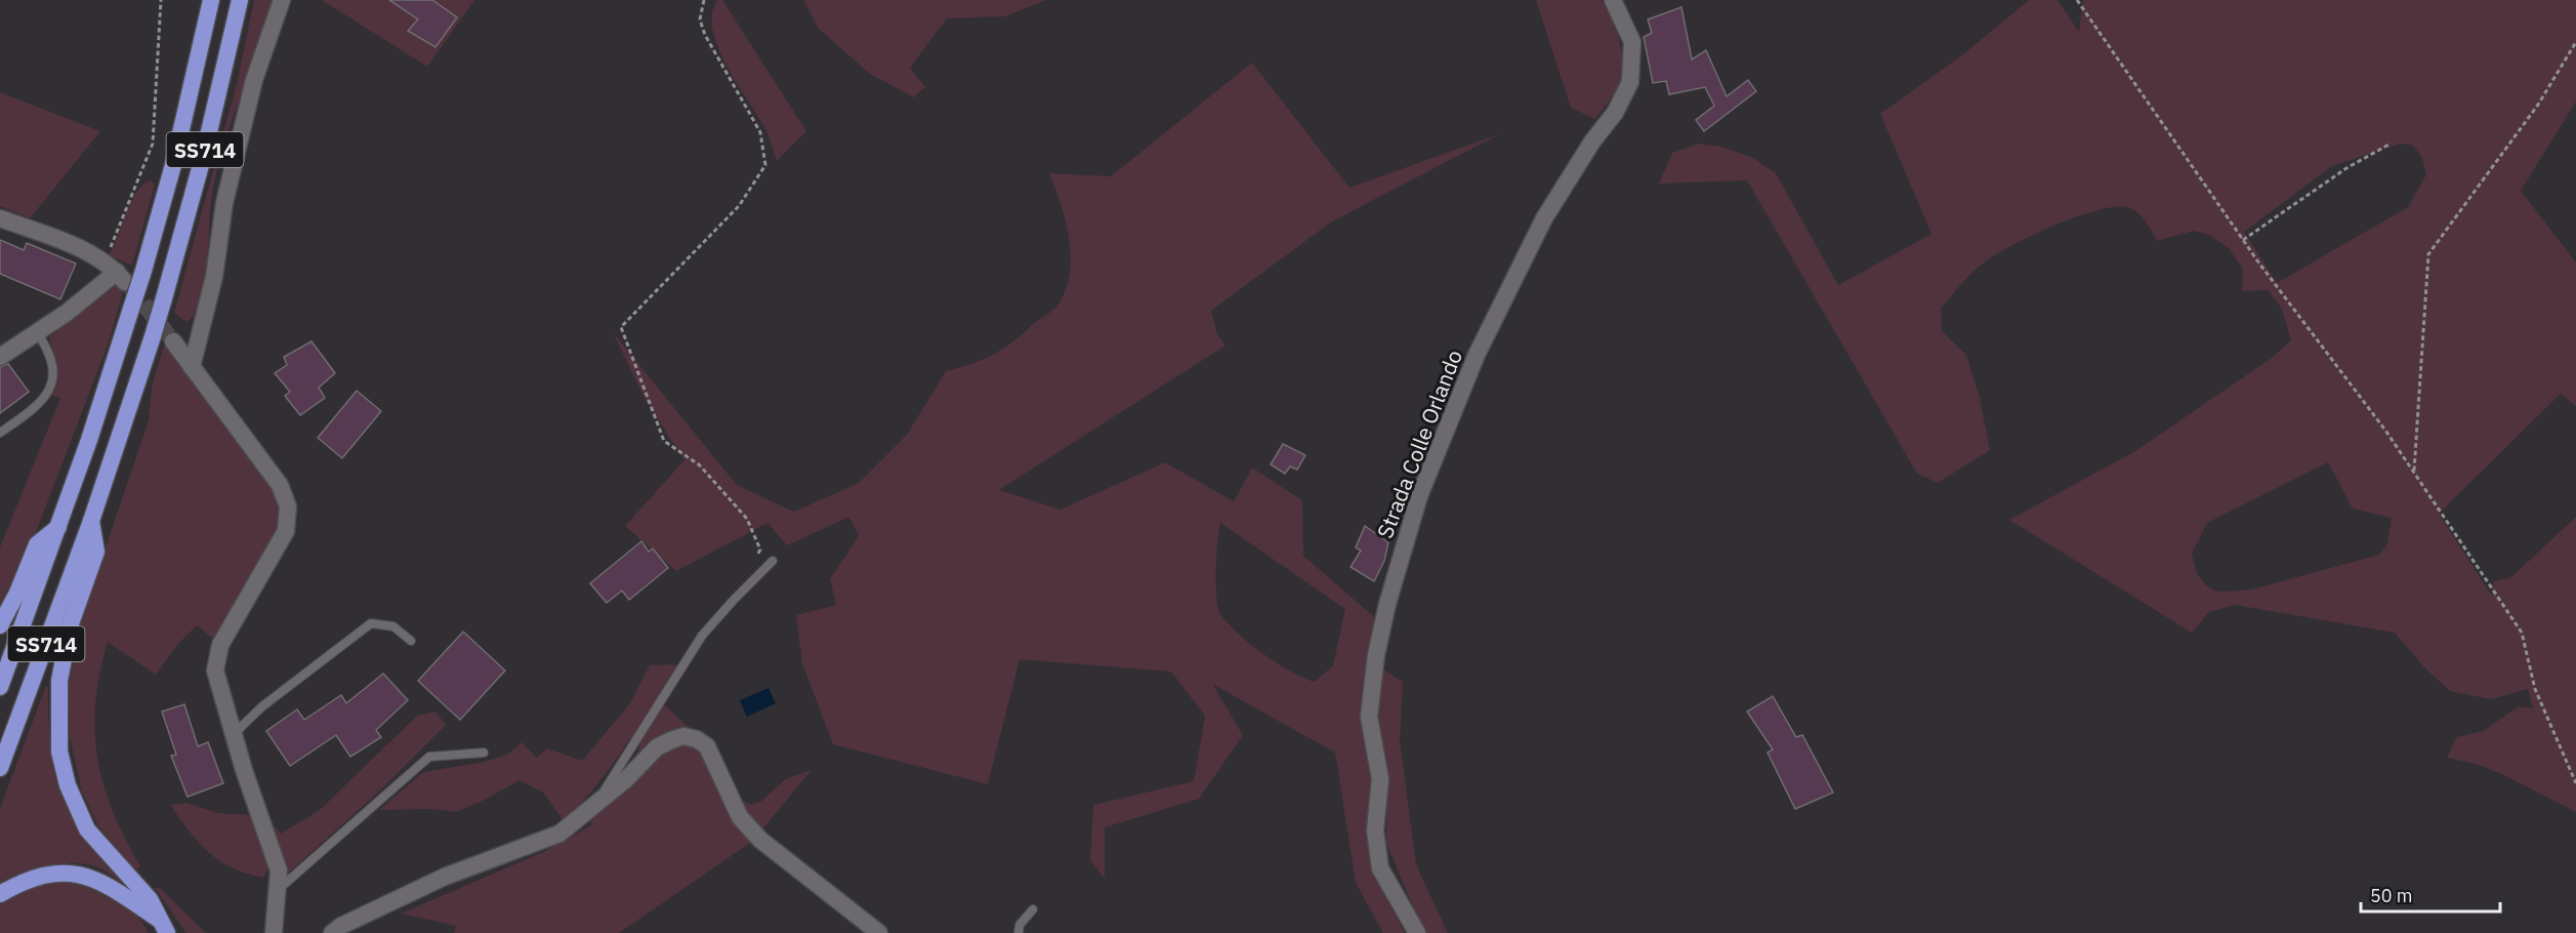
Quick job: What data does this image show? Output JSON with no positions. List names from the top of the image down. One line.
{"streets":{"highway":["SS714"],"street":["Strada Colle Orlando"]},"scale_bar":"50 m"}
